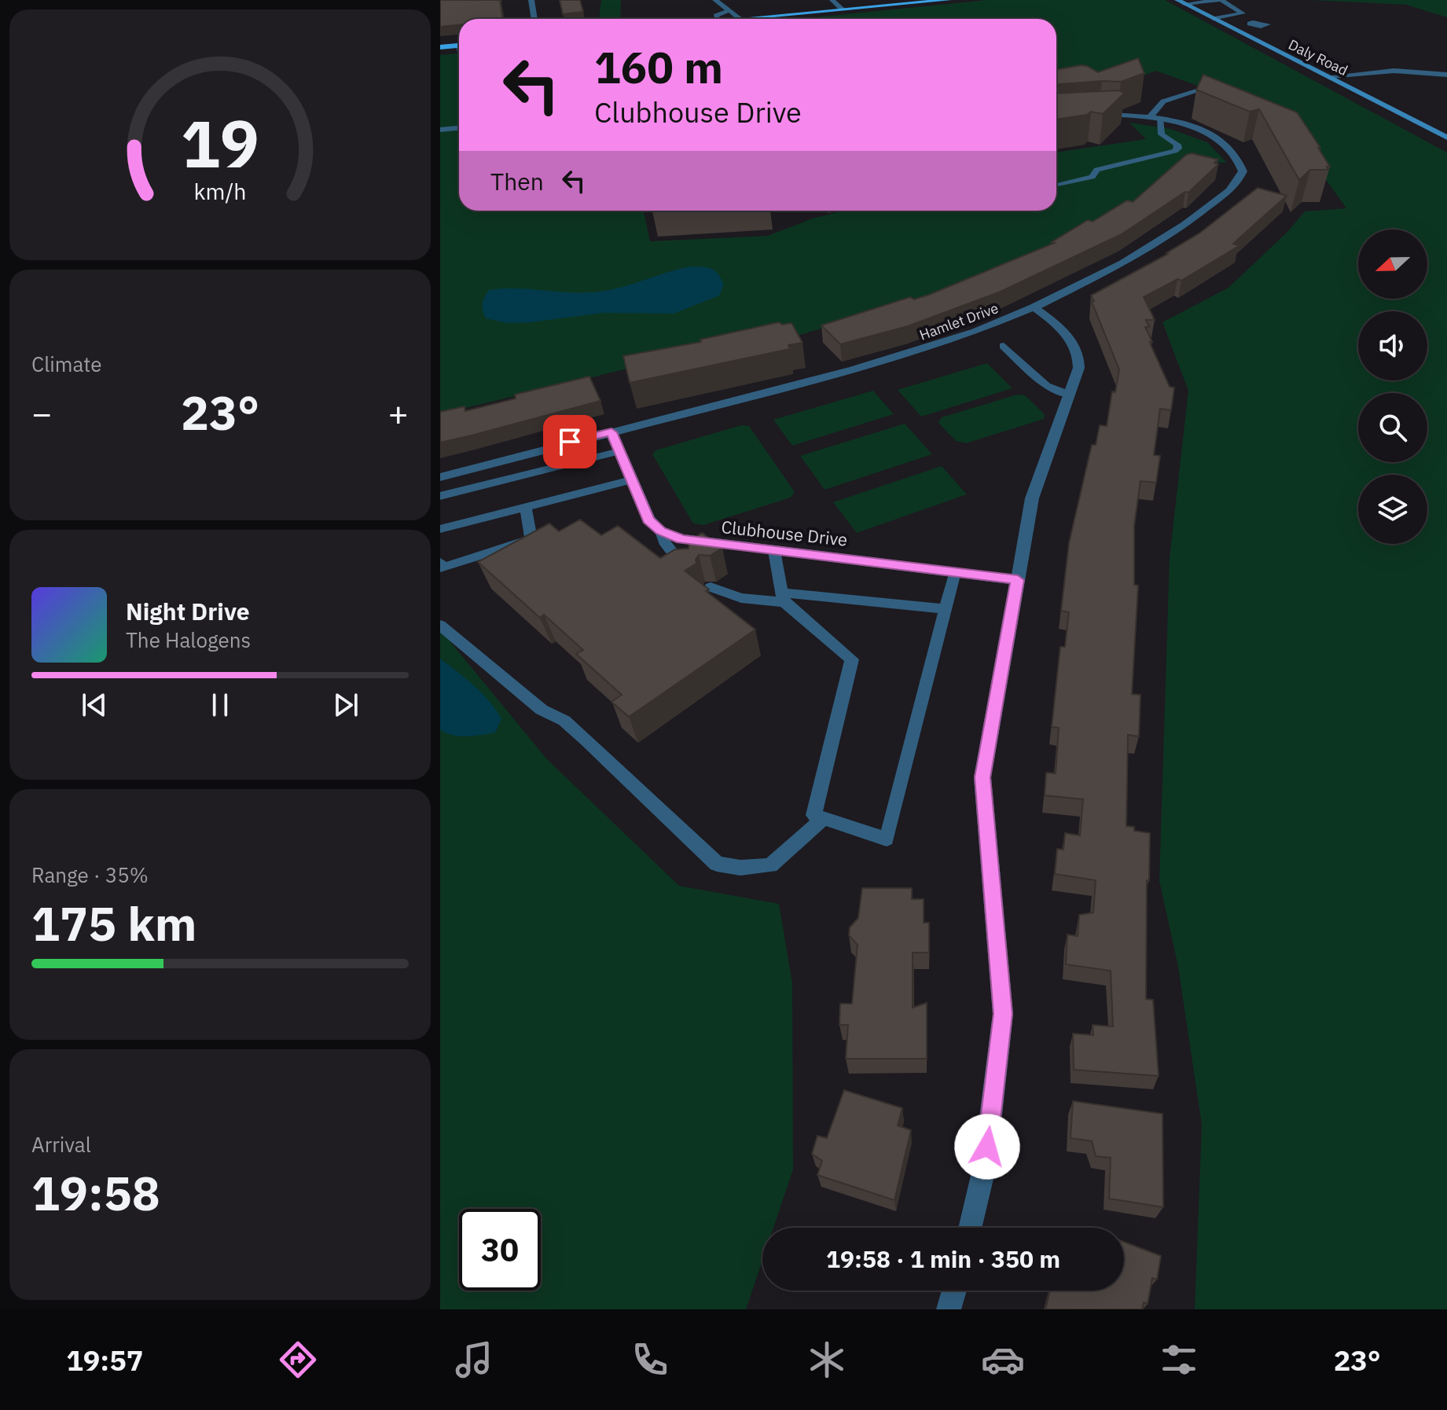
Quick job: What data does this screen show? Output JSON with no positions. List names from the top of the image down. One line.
{"streets":{"main road":["Daly Road"],"street":["Hamlet Drive","Clubhouse Drive"]},"north":"left","page":{"turn":["160 m","Clubhouse Drive"],"then":"Then","tile":["Climate",["Range · 35%","175 km"],["Arrival","19:58"]],"heat":["−","23°","+"],"song":["Night Drive","The Halogens"],"limit":"30","trip":"19:58 · 1 min · 350 m","tabs":["19:57","23°"],"gauge":["19","km/h"]}}
